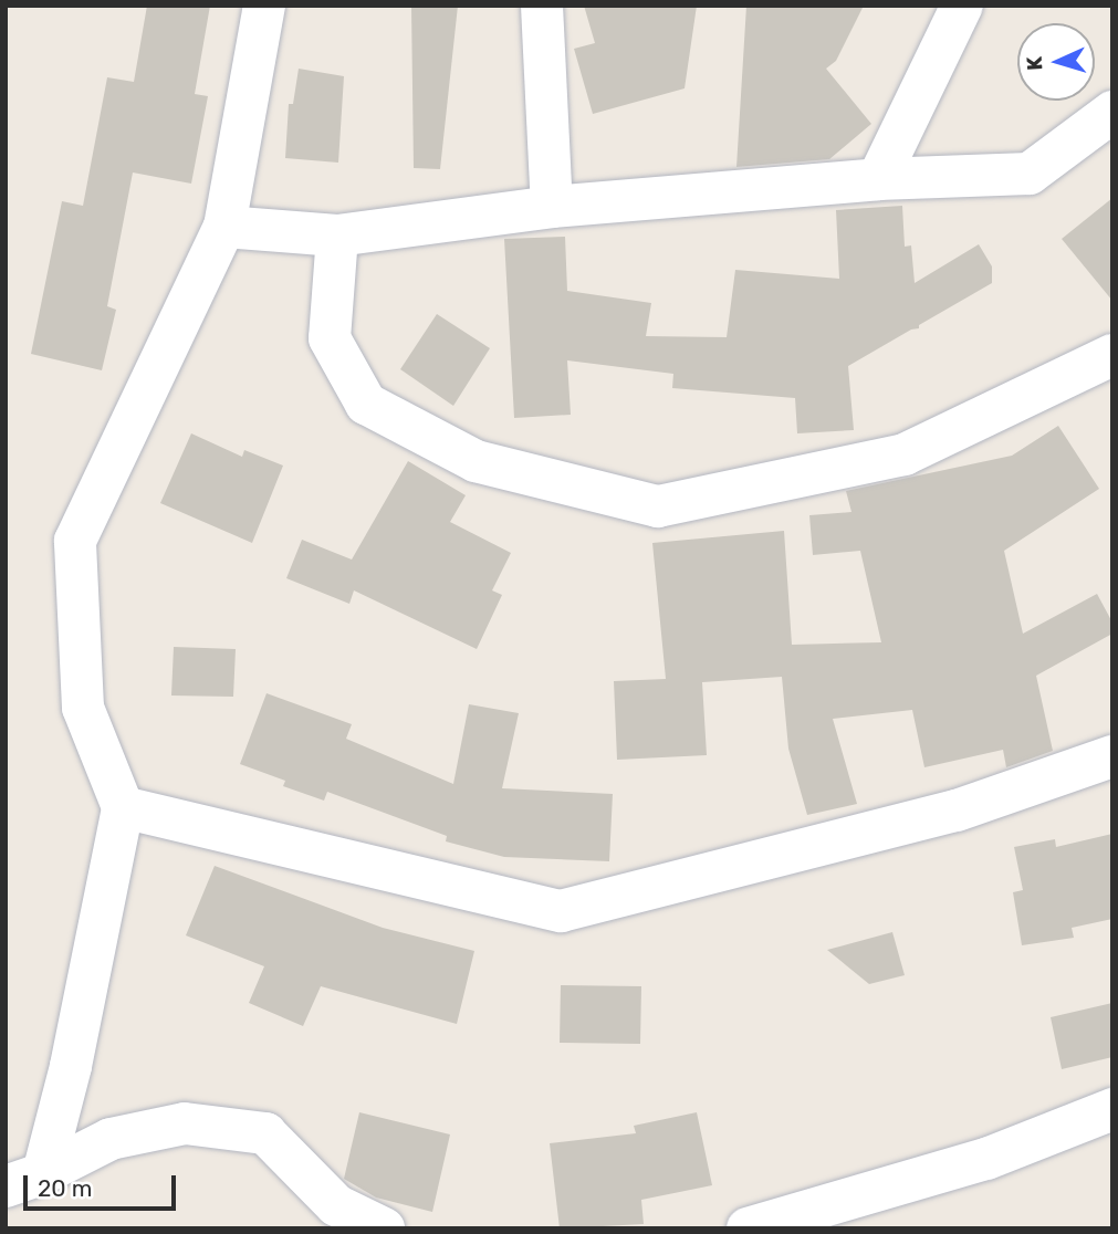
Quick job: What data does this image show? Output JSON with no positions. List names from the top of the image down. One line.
{"scale_bar":"20 m","north":"left"}
